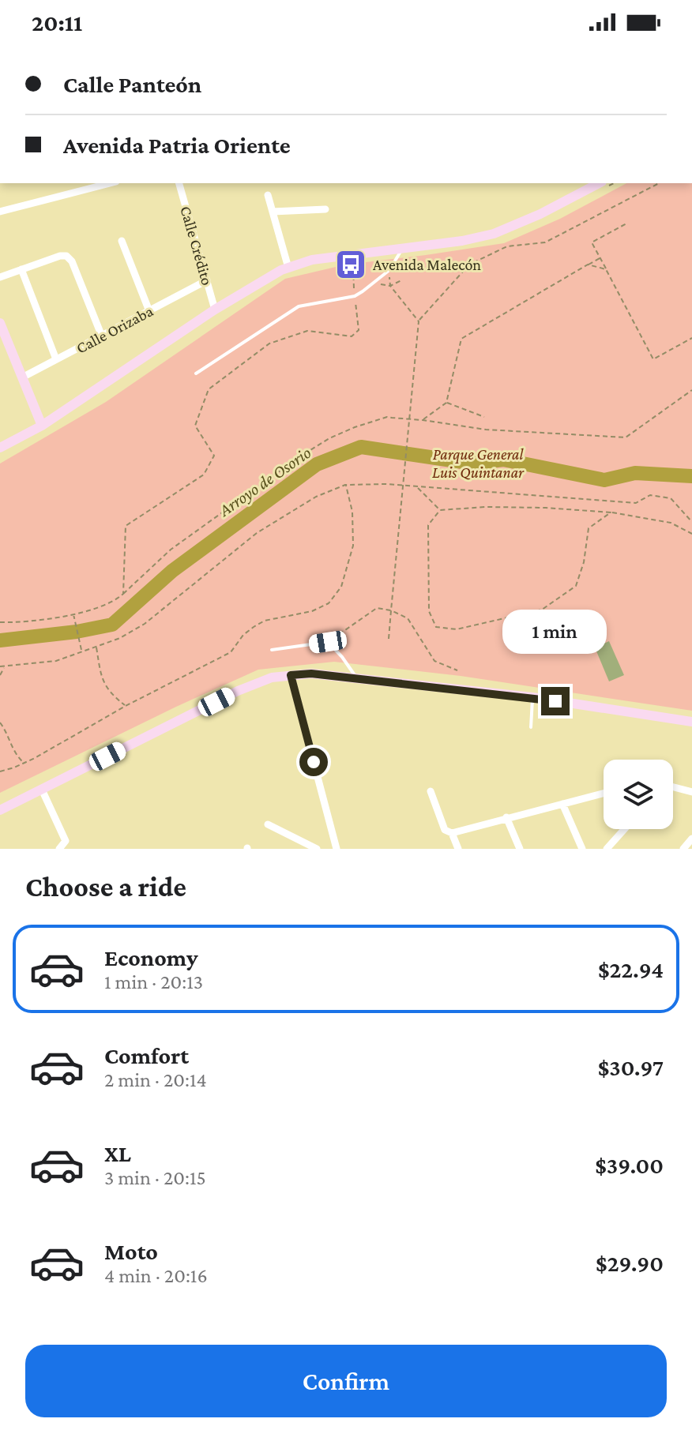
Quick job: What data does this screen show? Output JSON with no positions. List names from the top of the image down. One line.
{"streets":{"street":["Calle Crédito","Calle Orizaba"]},"crossings":[["Calle Crédito","Calle Orizaba"]],"water":["Arroyo de Osorio"],"parks":["Parque General Luis Quintanar"],"places":{"bus stop":["Avenida Malecón"]},"page":{"status":"20:11","banner":["Calle Panteón","Avenida Patria Oriente"],"bubble":"1 min","heading":"Choose a ride","list":[{"name":"Economy","note":"1 min · 20:13","value":"$22.94"},{"name":"Comfort","note":"2 min · 20:14","value":"$30.97"},{"name":"XL","note":"3 min · 20:15","value":"$39.00"},{"name":"Moto","note":"4 min · 20:16","value":"$29.90"}],"buttons":"Confirm"}}
